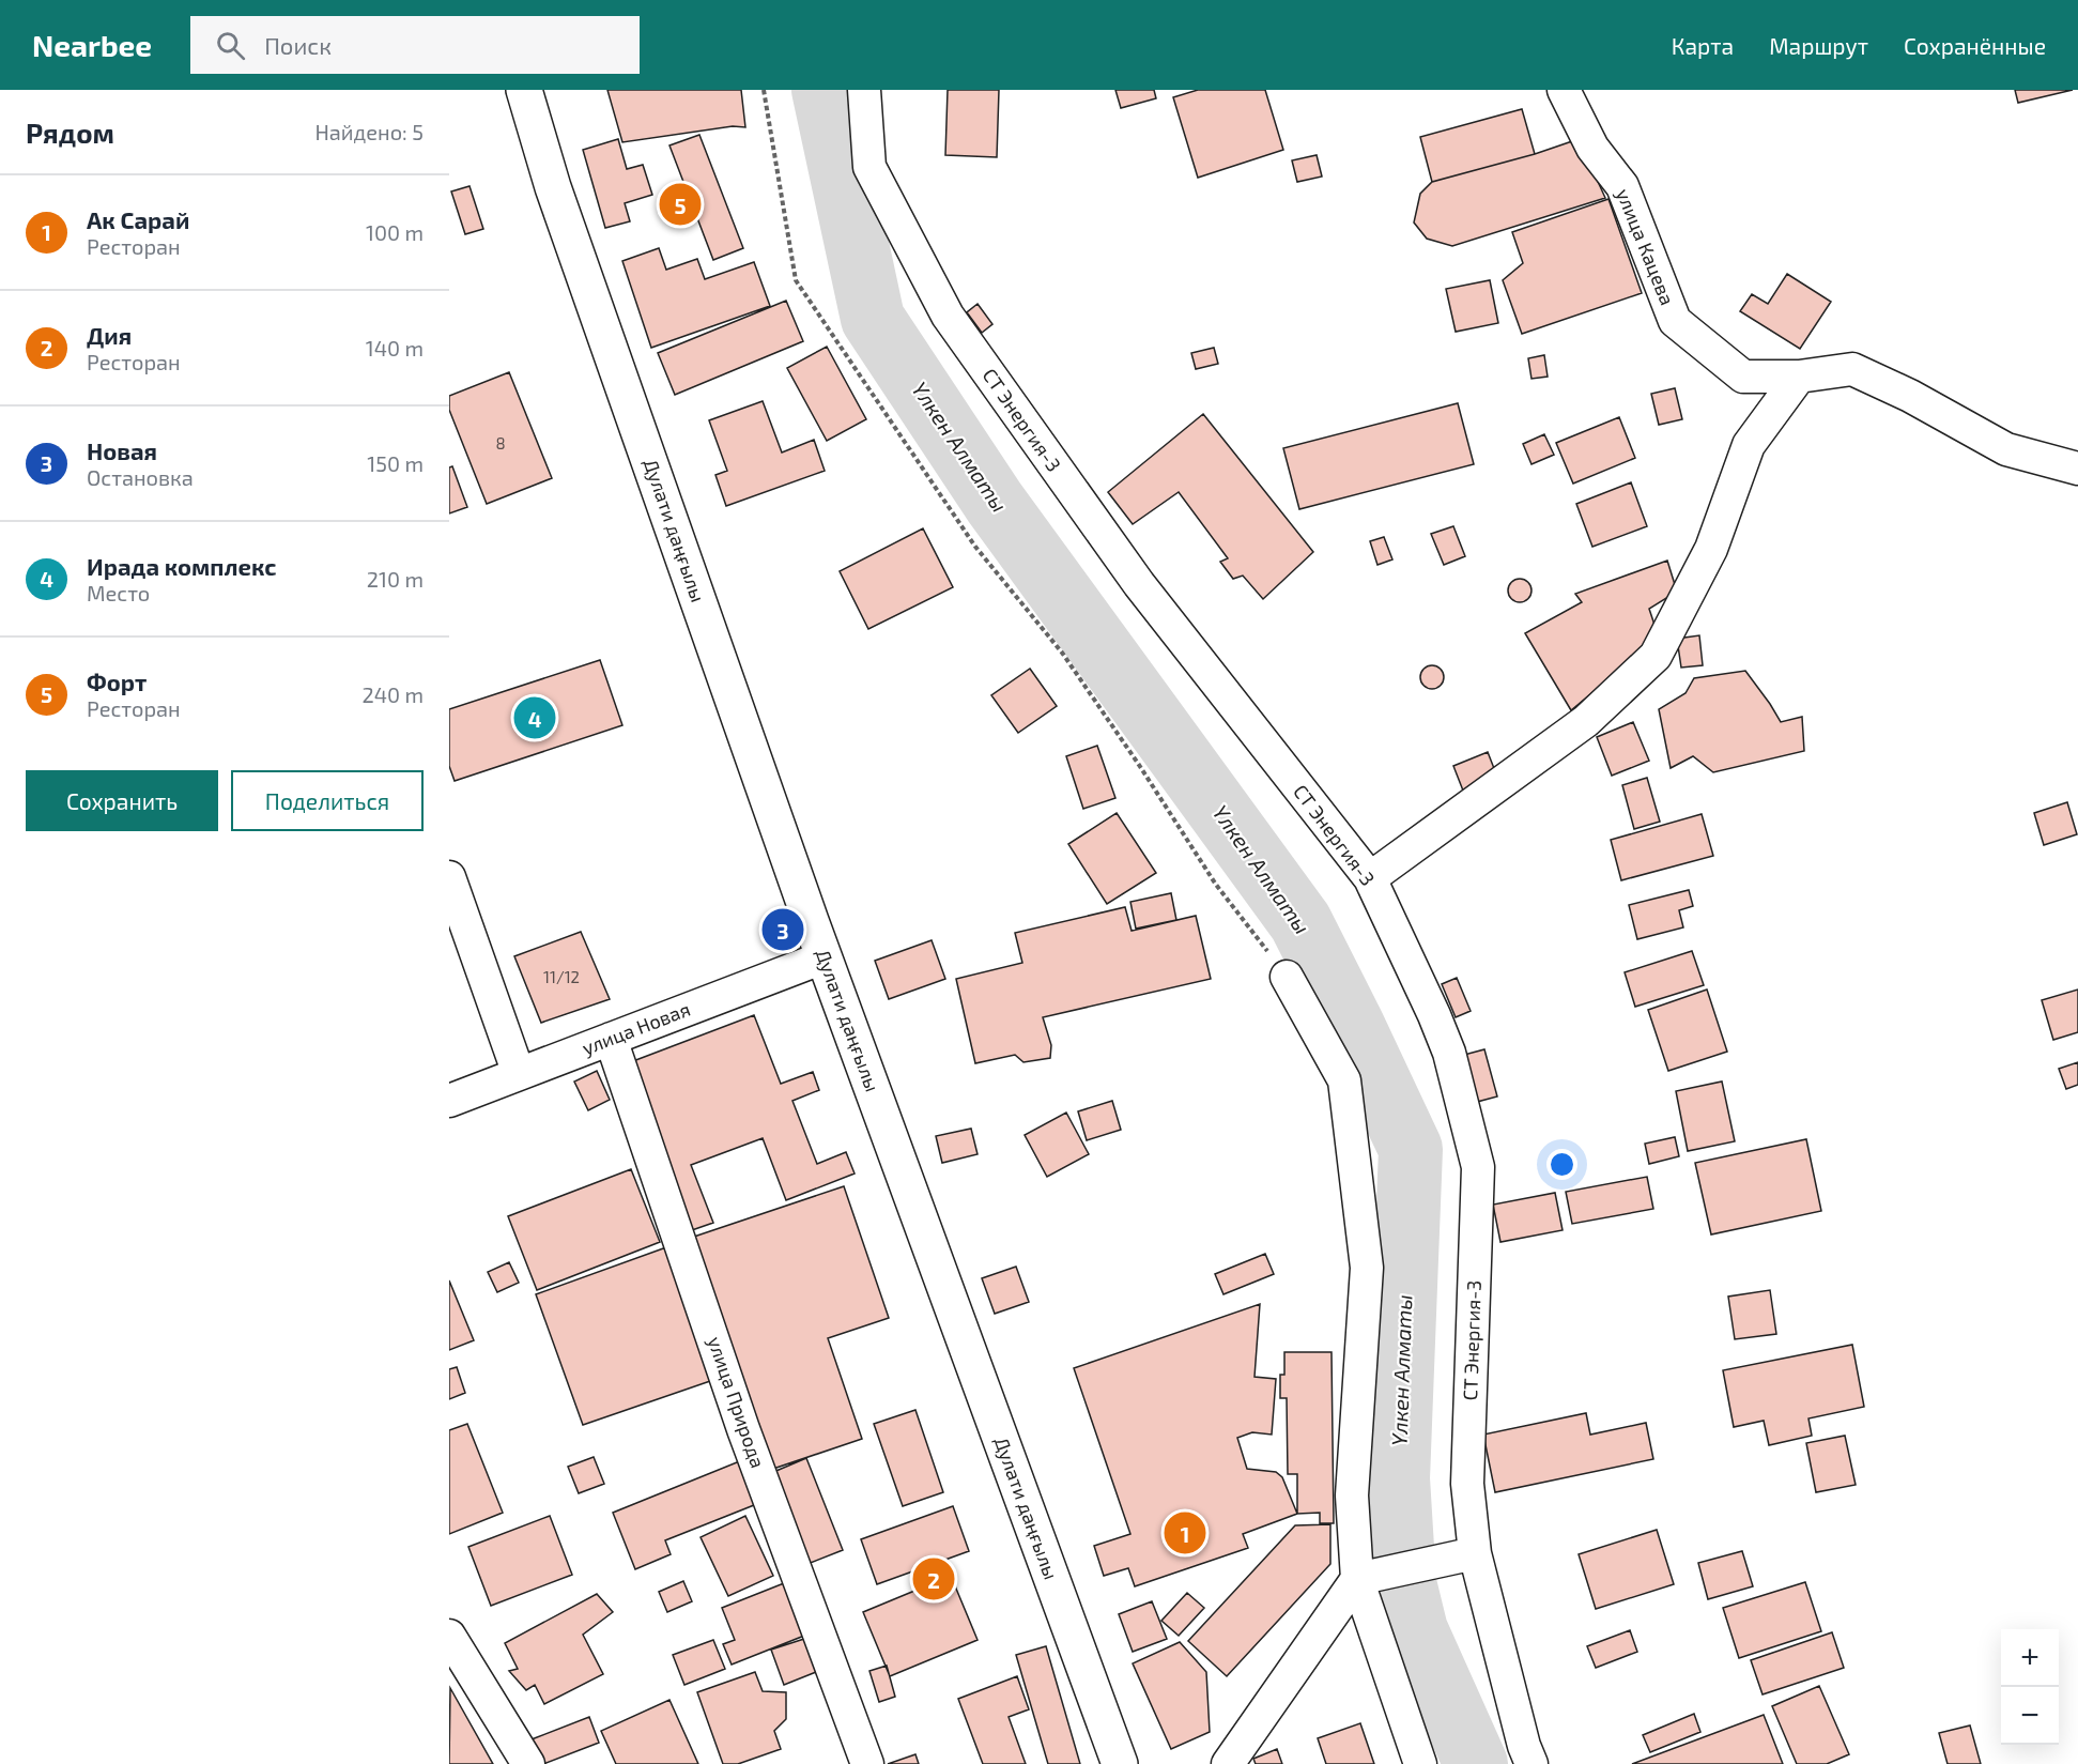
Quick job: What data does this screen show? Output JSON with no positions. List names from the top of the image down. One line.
{"streets":{"main road":["Дулати даңғылы"],"street":["улица Кацева","СТ Энергия-3","улица Новая","улица Природа"]},"crossings":[["Дулати даңғылы","улица Новая"],["улица Новая","улица Природа"]],"water":["Үлкен Алматы"],"house_numbers":["8","11/12"],"page":{"header":"Nearbee","search":"Поиск","nav":["Карта","Маршрут","Сохранённые"],"heading":["Рядом","Найдено: 5"],"list":[{"mark":"1","name":"Ак Сарай","note":"Ресторан","value":"100 m"},{"mark":"2","name":"Дия","note":"Ресторан","value":"140 m"},{"mark":"3","name":"Новая","note":"Остановка","value":"150 m"},{"mark":"4","name":"Ирада комплекс","note":"Место","value":"210 m"},{"mark":"5","name":"Форт","note":"Ресторан","value":"240 m"}],"pins":["5","4","3","1","2"],"buttons":["Сохранить","Поделиться"],"map_buttons":["+","−"]}}
